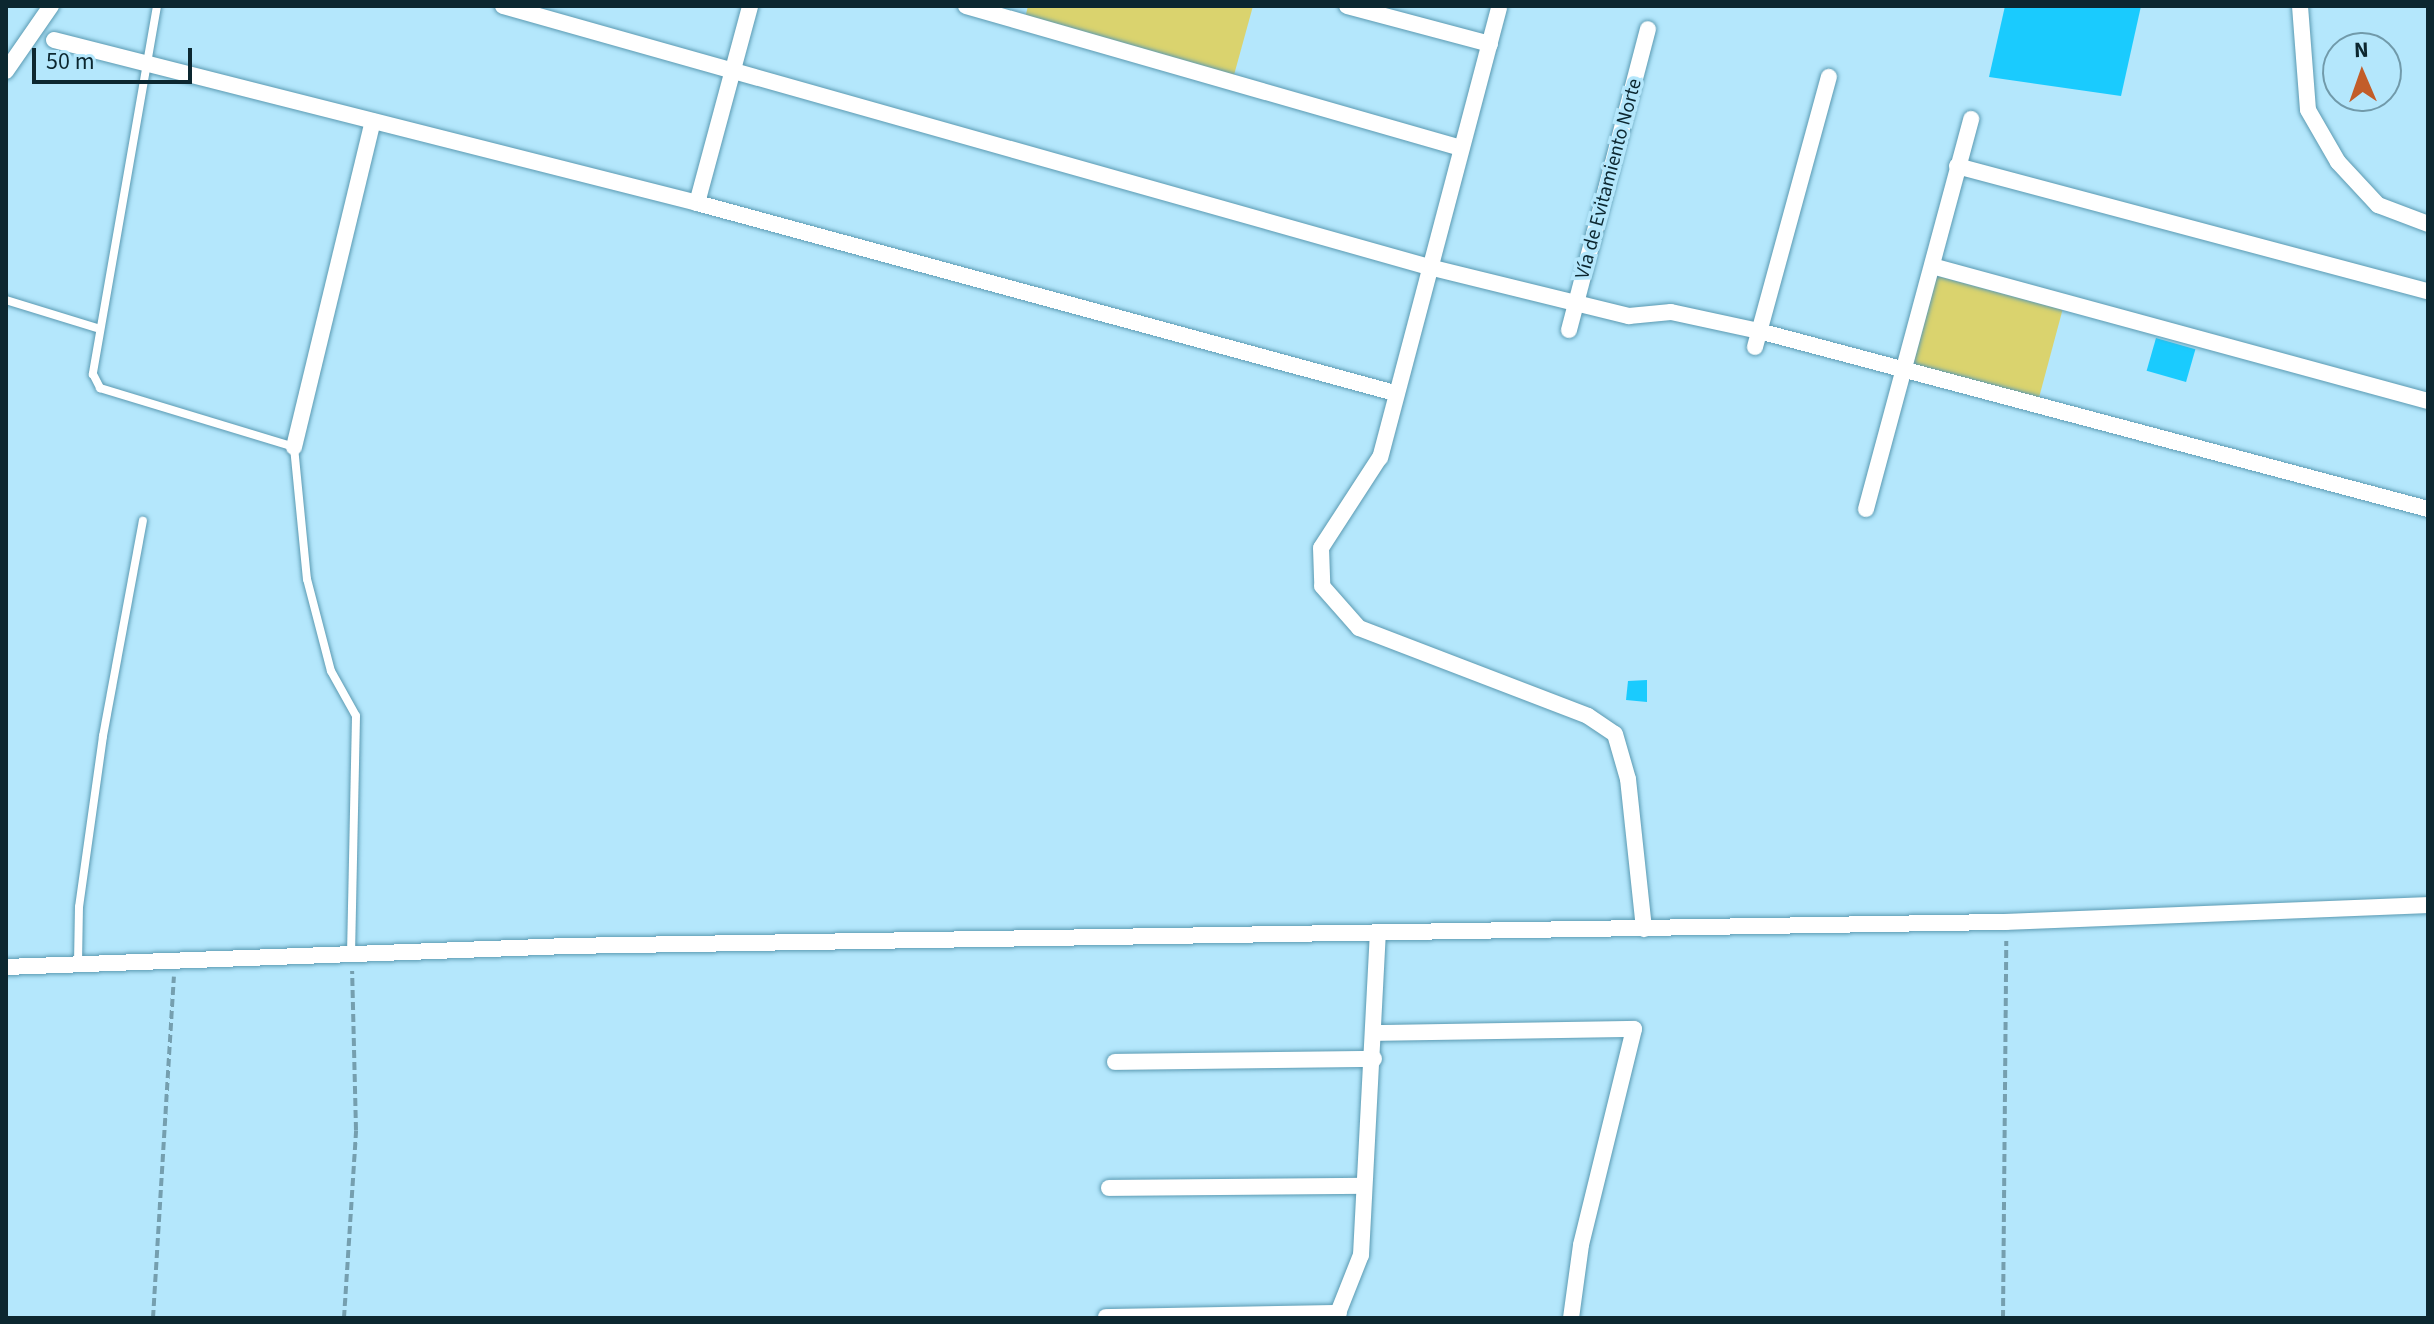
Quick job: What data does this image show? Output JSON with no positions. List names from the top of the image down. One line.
{"streets":{"street":["Vía de Evitamiento Norte"]},"scale_bar":"50 m","north":"top"}
